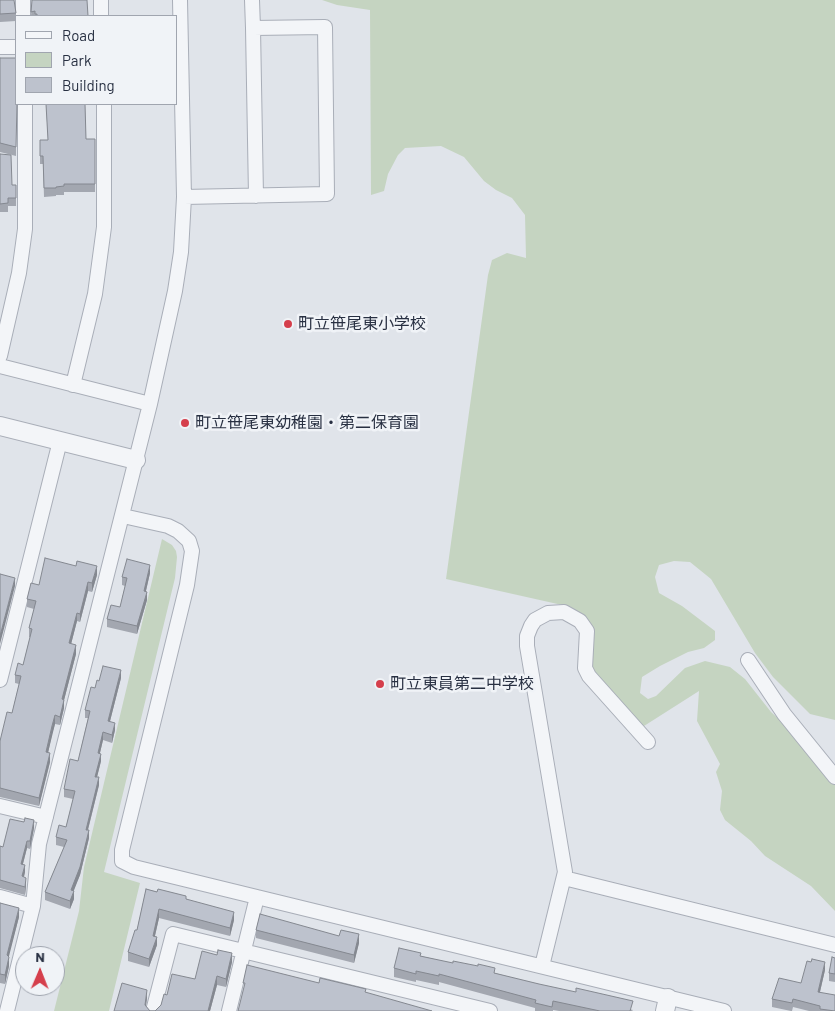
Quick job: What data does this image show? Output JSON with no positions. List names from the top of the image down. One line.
{"places":["町立笹尾東小学校","町立笹尾東幼稚園・第二保育園","町立東員第二中学校"],"legend":["Road","Park","Building"],"north":"top"}
